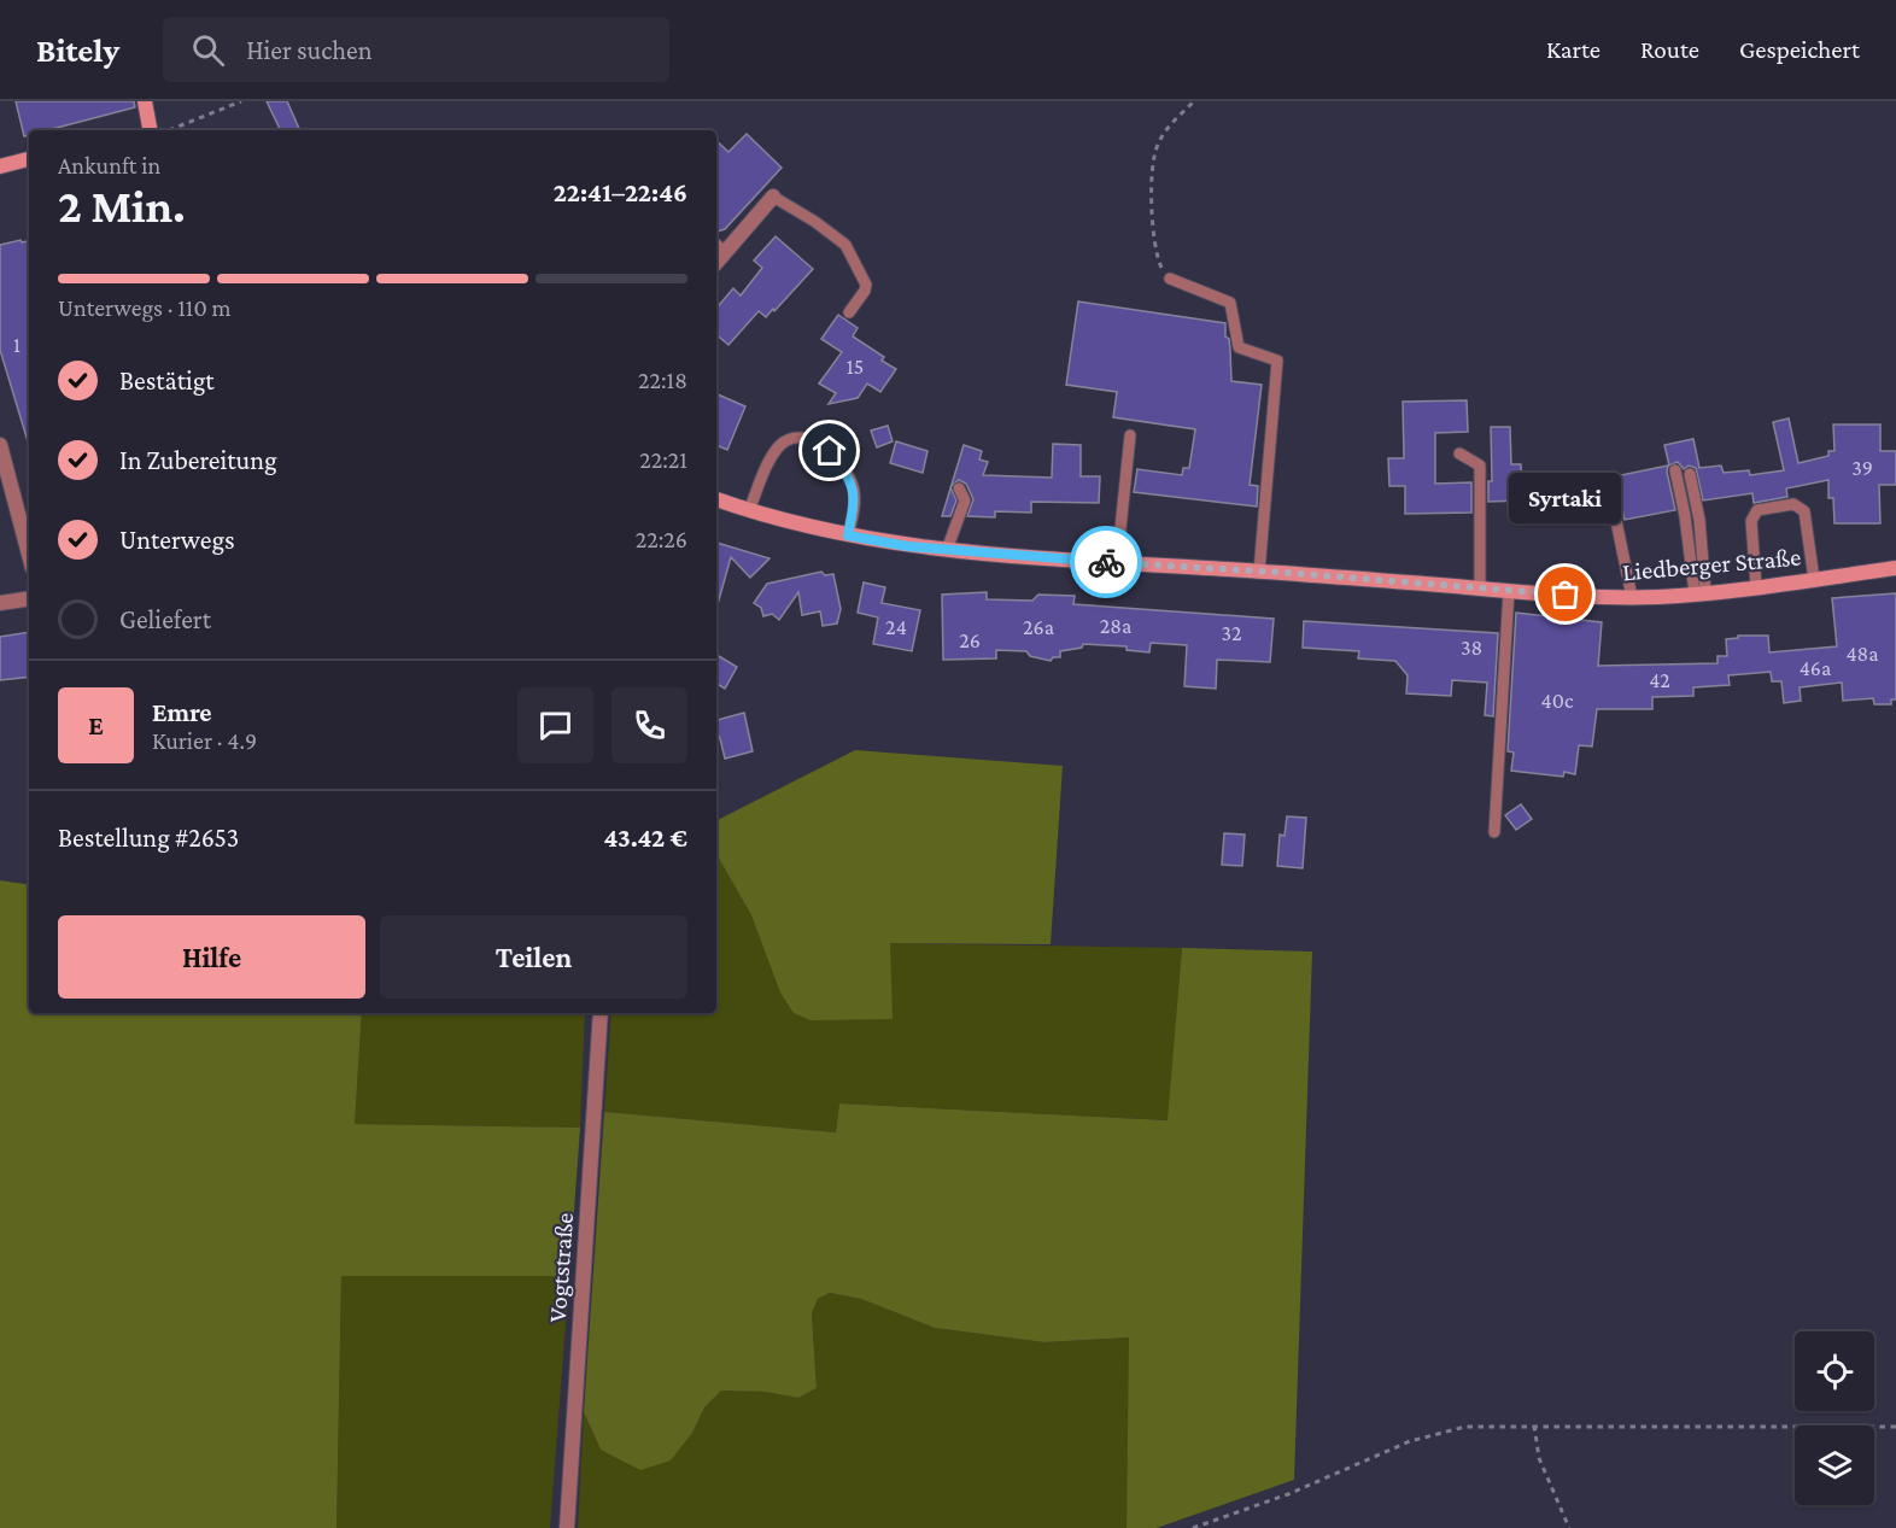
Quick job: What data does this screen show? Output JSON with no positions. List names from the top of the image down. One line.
{"streets":{"main road":["Liedberger Straße"],"street":["Vogtstraße"]},"places":["Syrtaki"],"house_numbers":["1","15","39","28a","24","26a","32","26","38","48a","46a","42","40c"],"page":{"header":"Bitely","search":"Hier suchen","nav":["Karte","Route","Gespeichert"],"heading":["2 Min.","Ankunft in","22:41–22:46"],"panel":["Emre","Kurier · 4.9","Bestellung #2653","43.42 €"],"bar":"Unterwegs · 110 m","list":[["Bestätigt","22:18"],["In Zubereitung","22:21"],["Unterwegs","22:26"],"Geliefert"],"bubble":"Syrtaki","round":"E","buttons":["Hilfe","Teilen"]}}
